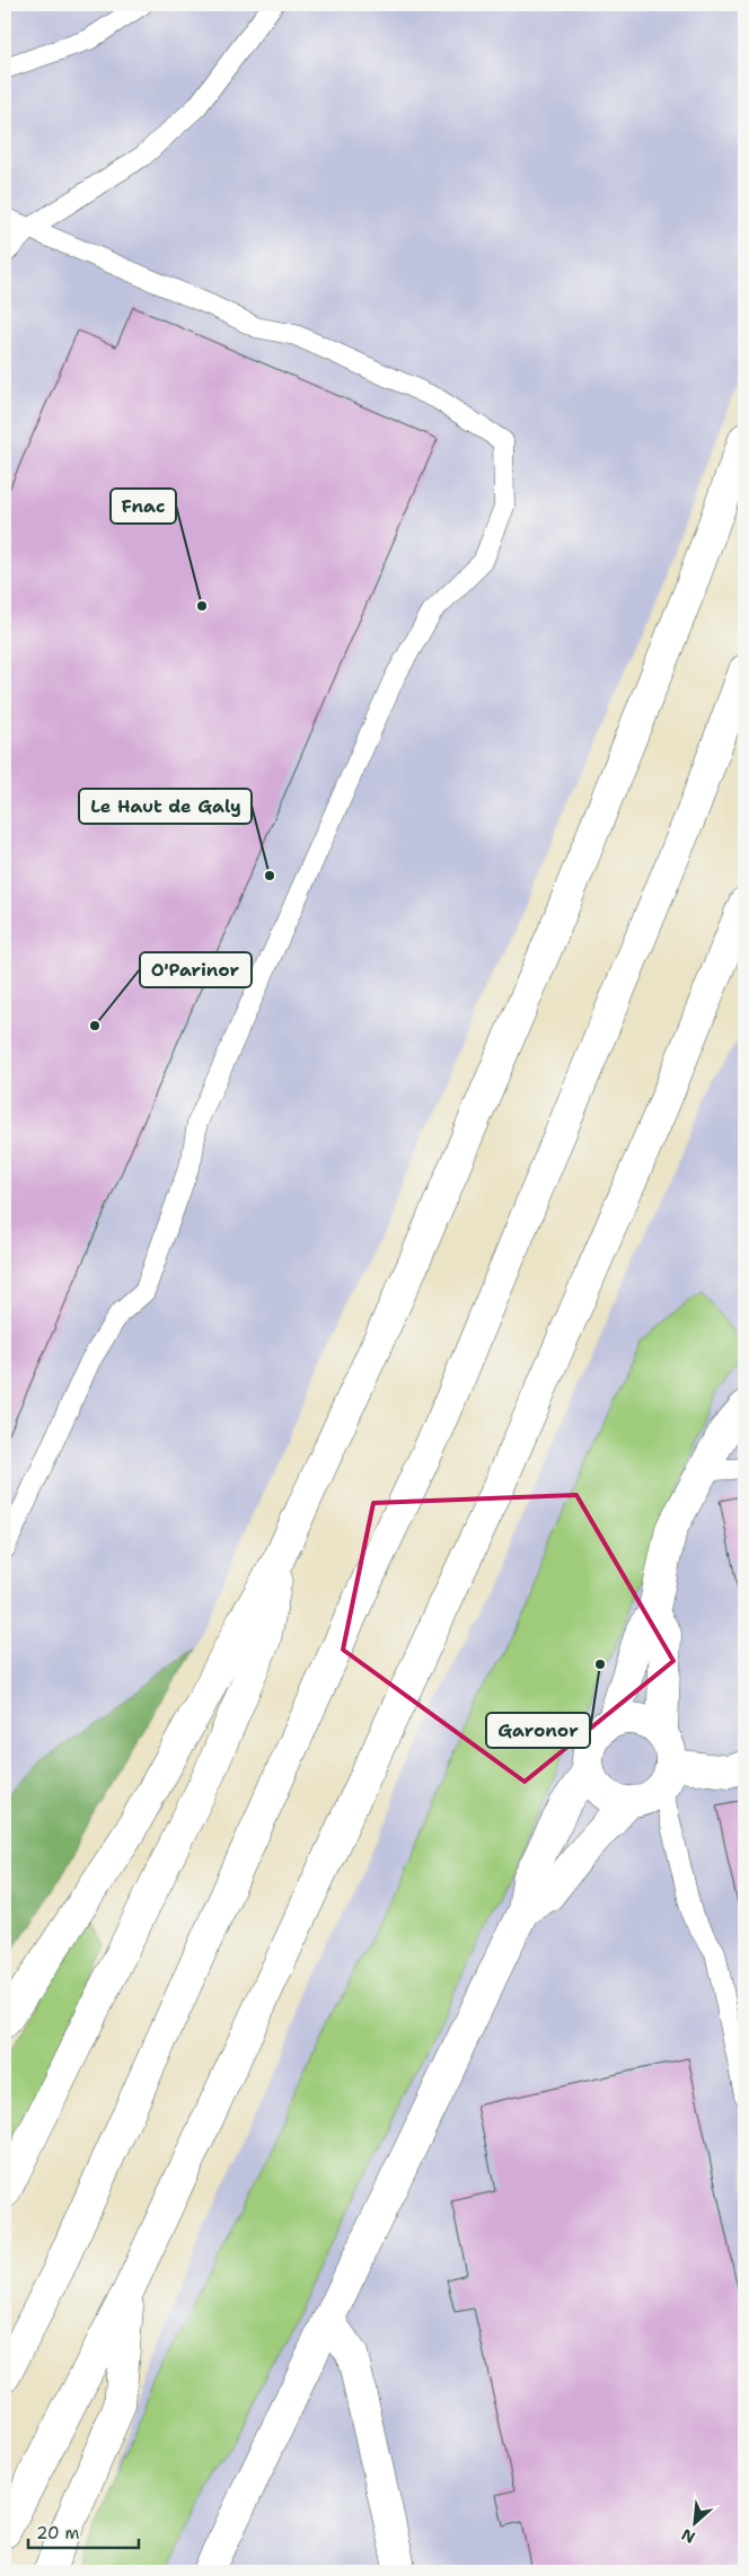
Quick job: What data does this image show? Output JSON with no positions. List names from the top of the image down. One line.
{"places":["Fnac","Le Haut de Galy","O'Parinor","Garonor"],"scale_bar":"20 m","north":"bottom left"}
